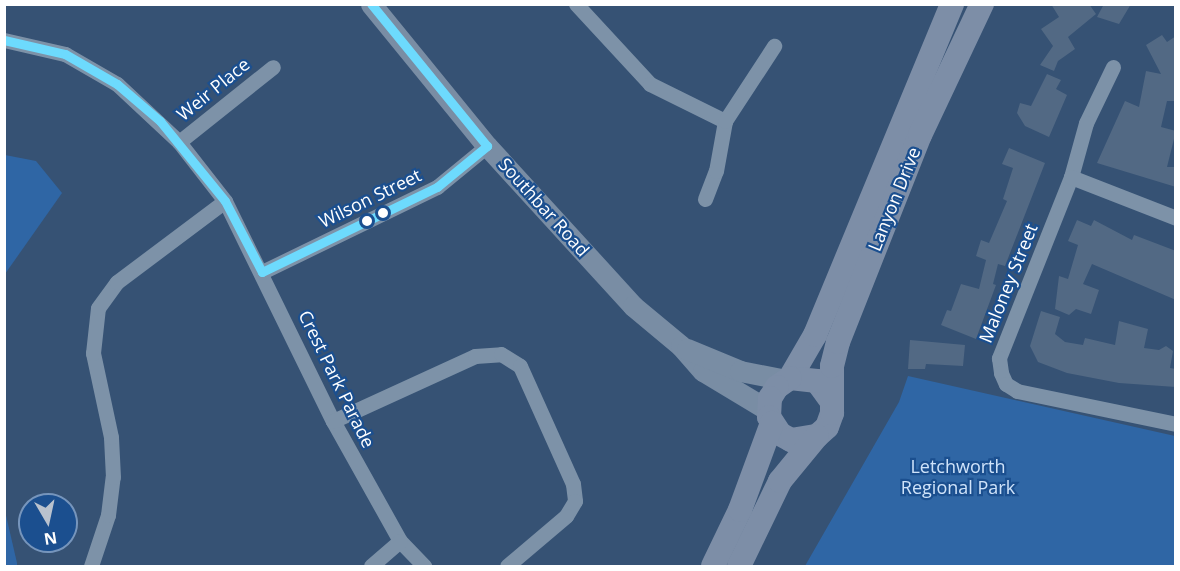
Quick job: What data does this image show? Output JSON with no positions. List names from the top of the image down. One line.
{"streets":{"main road":["Lanyon Drive","Southbar Road"],"street":["Weir Place","Wilson Street","Maloney Street","Crest Park Parade"]},"crossings":[["Weir Place","Crest Park Parade"],["Wilson Street","Southbar Road"],["Wilson Street","Crest Park Parade"],["Lanyon Drive","Southbar Road"]],"parks":["Letchworth Regional Park"],"north":"bottom"}
